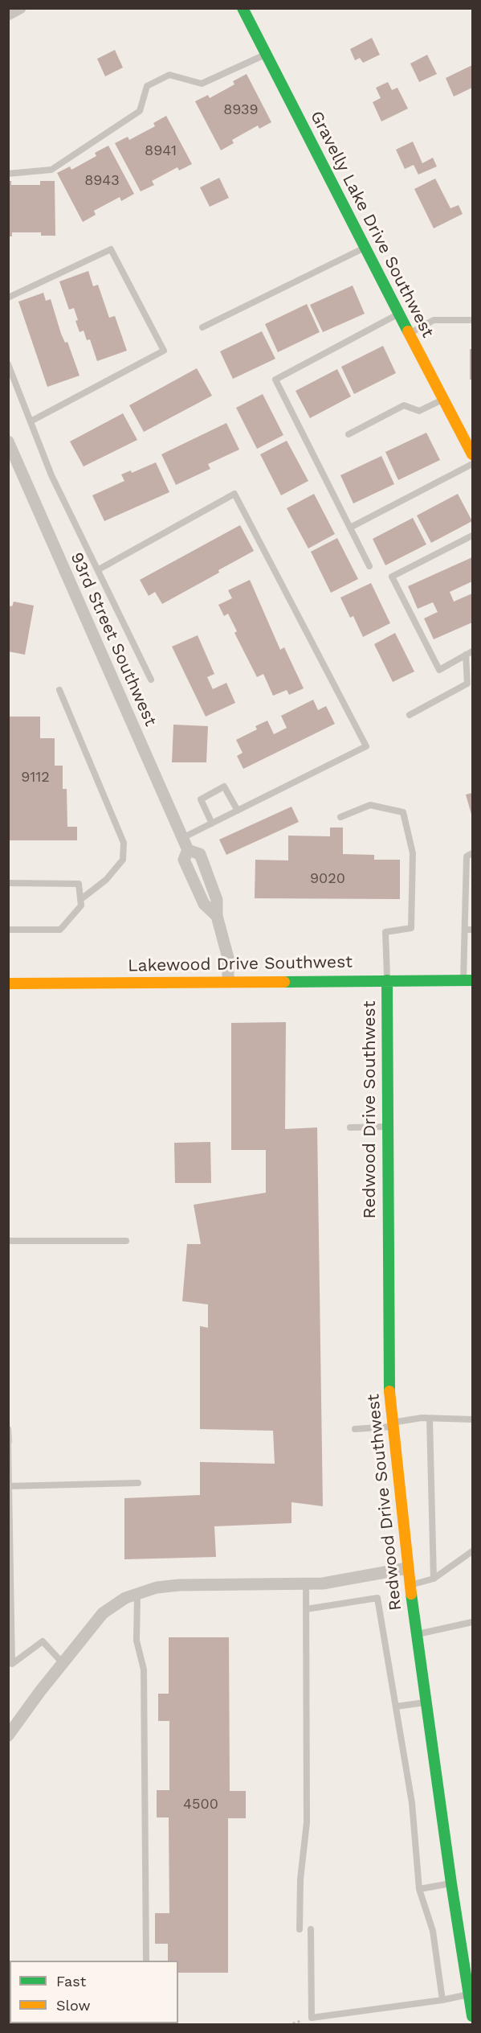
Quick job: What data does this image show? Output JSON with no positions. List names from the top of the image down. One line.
{"streets":{"street":["Gravelly Lake Drive Southwest","93rd Street Southwest","Lakewood Drive Southwest","Redwood Drive Southwest"]},"crossings":[["93rd Street Southwest","Lakewood Drive Southwest"],["Lakewood Drive Southwest","Redwood Drive Southwest"]],"house_numbers":["8939","8941","8943","9112","9020","4500"],"legend":["Fast","Slow"]}
